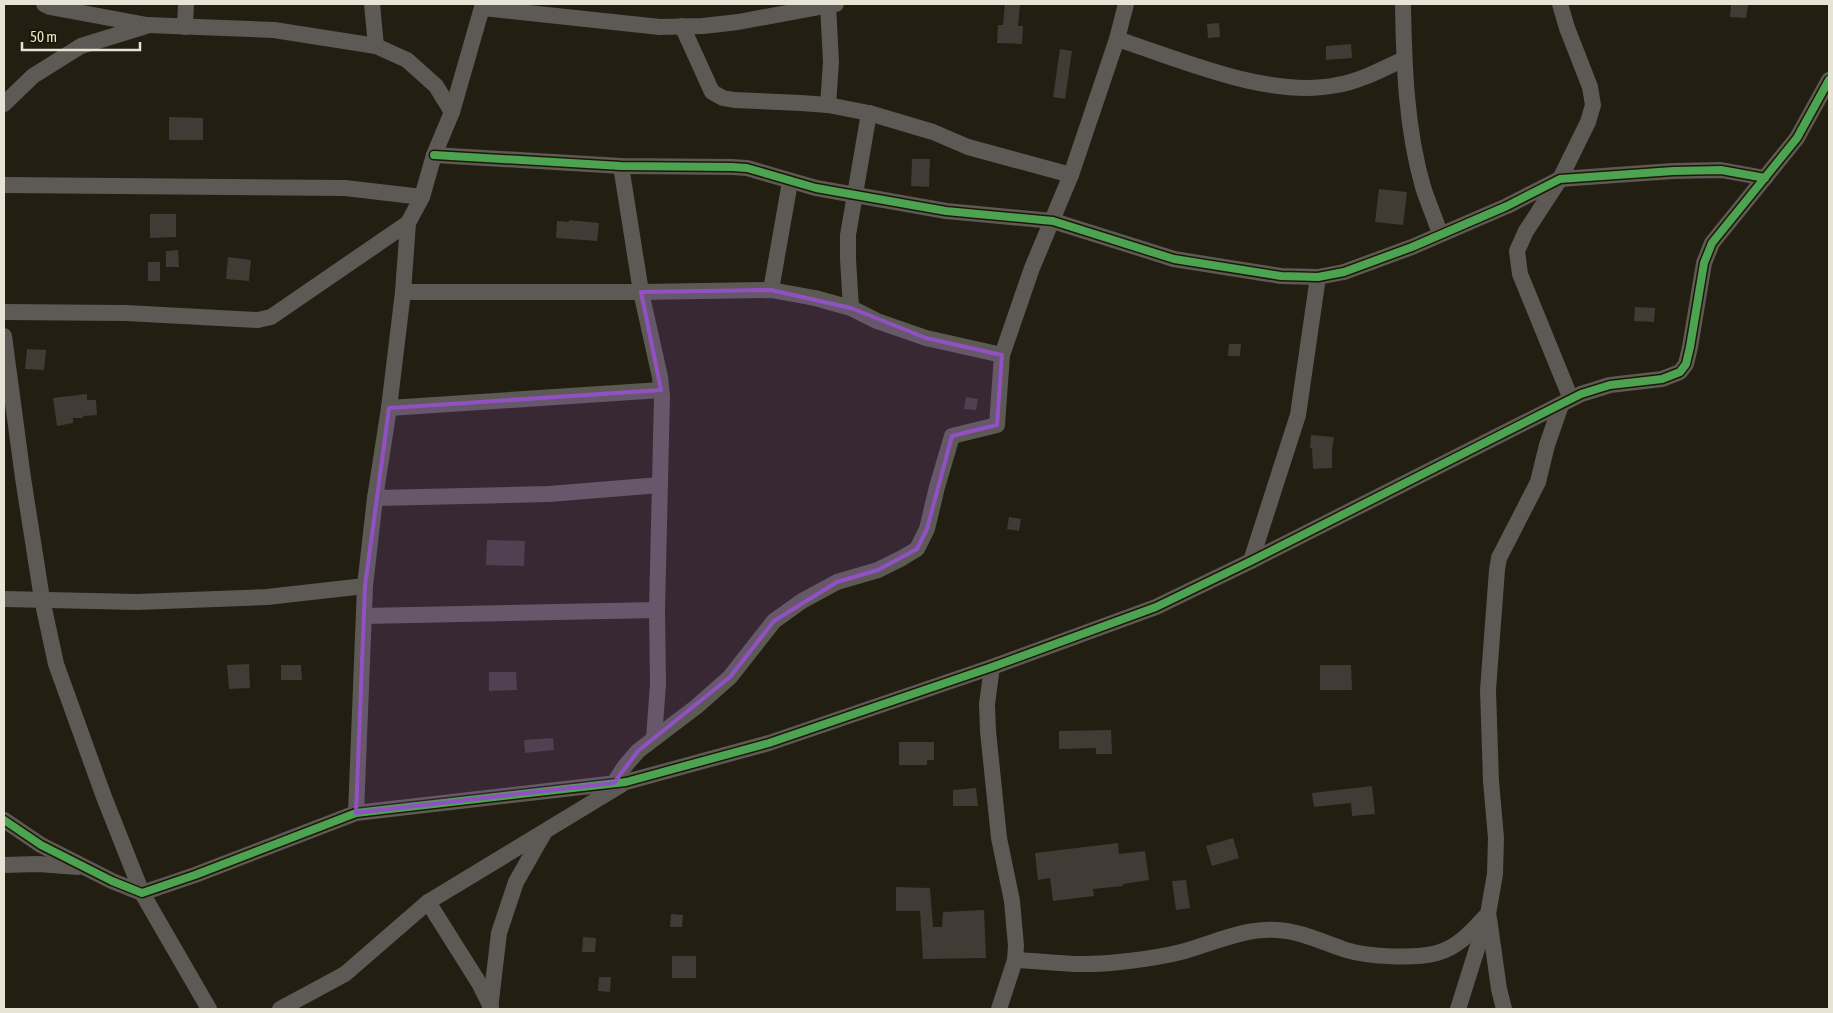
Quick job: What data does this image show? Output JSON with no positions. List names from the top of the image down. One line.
{"scale_bar":"50 m"}
